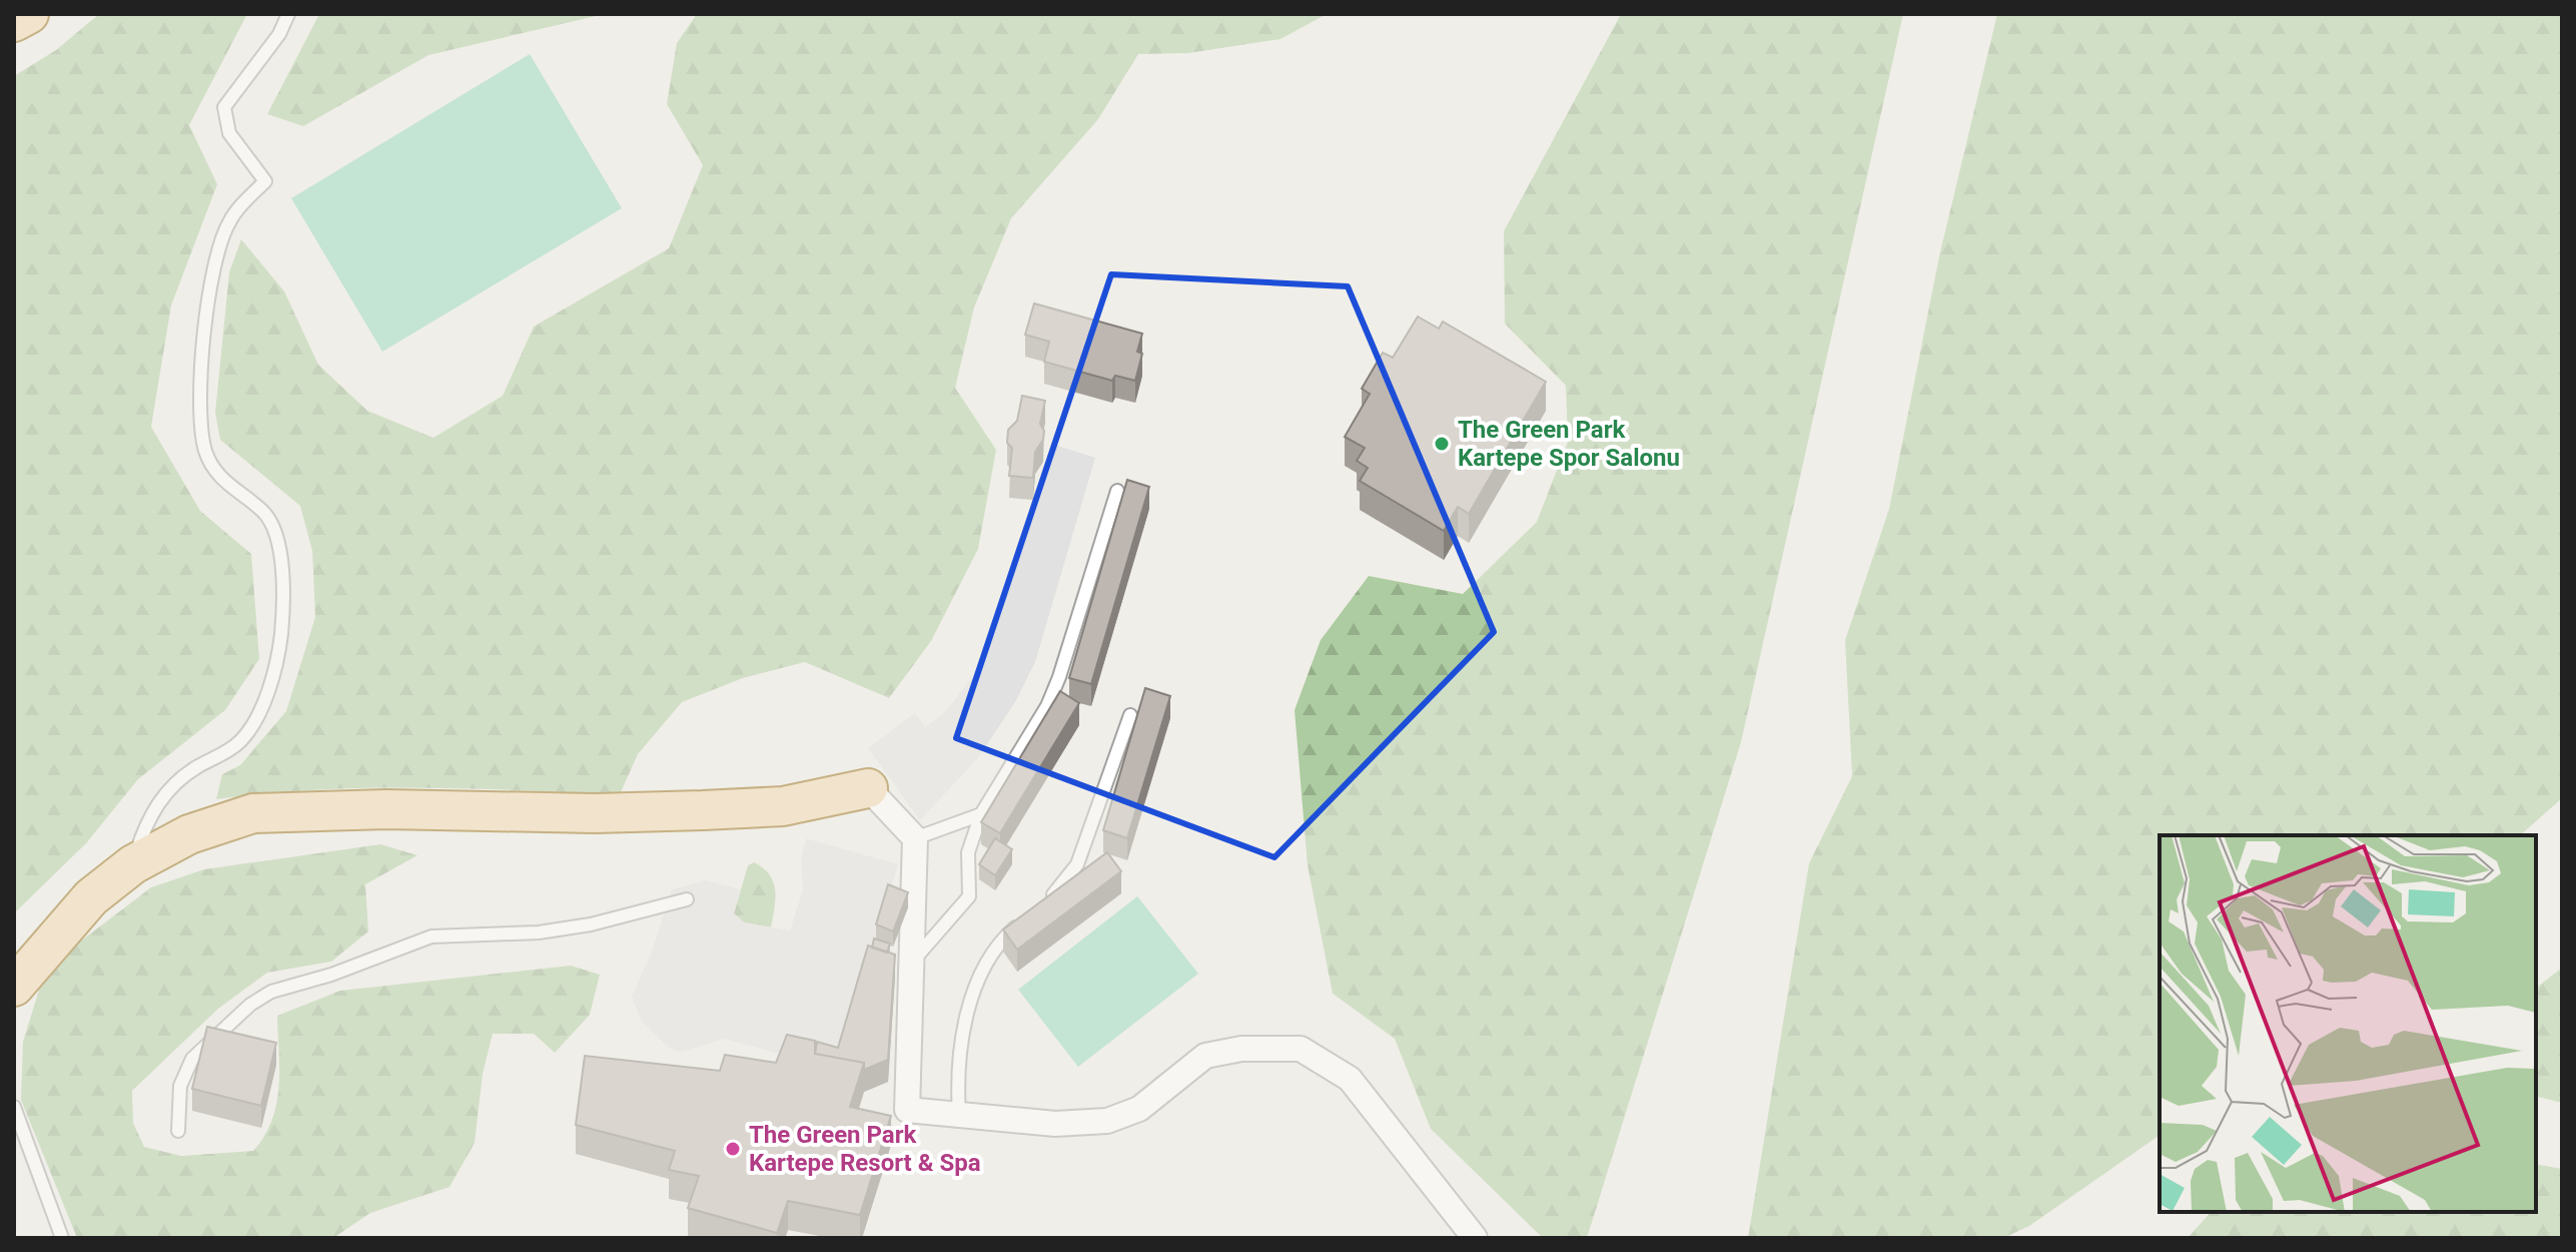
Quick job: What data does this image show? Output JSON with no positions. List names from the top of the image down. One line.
{"places":["The Green Park Kartepe Spor Salonu","The Green Park Kartepe Resort & Spa"]}
